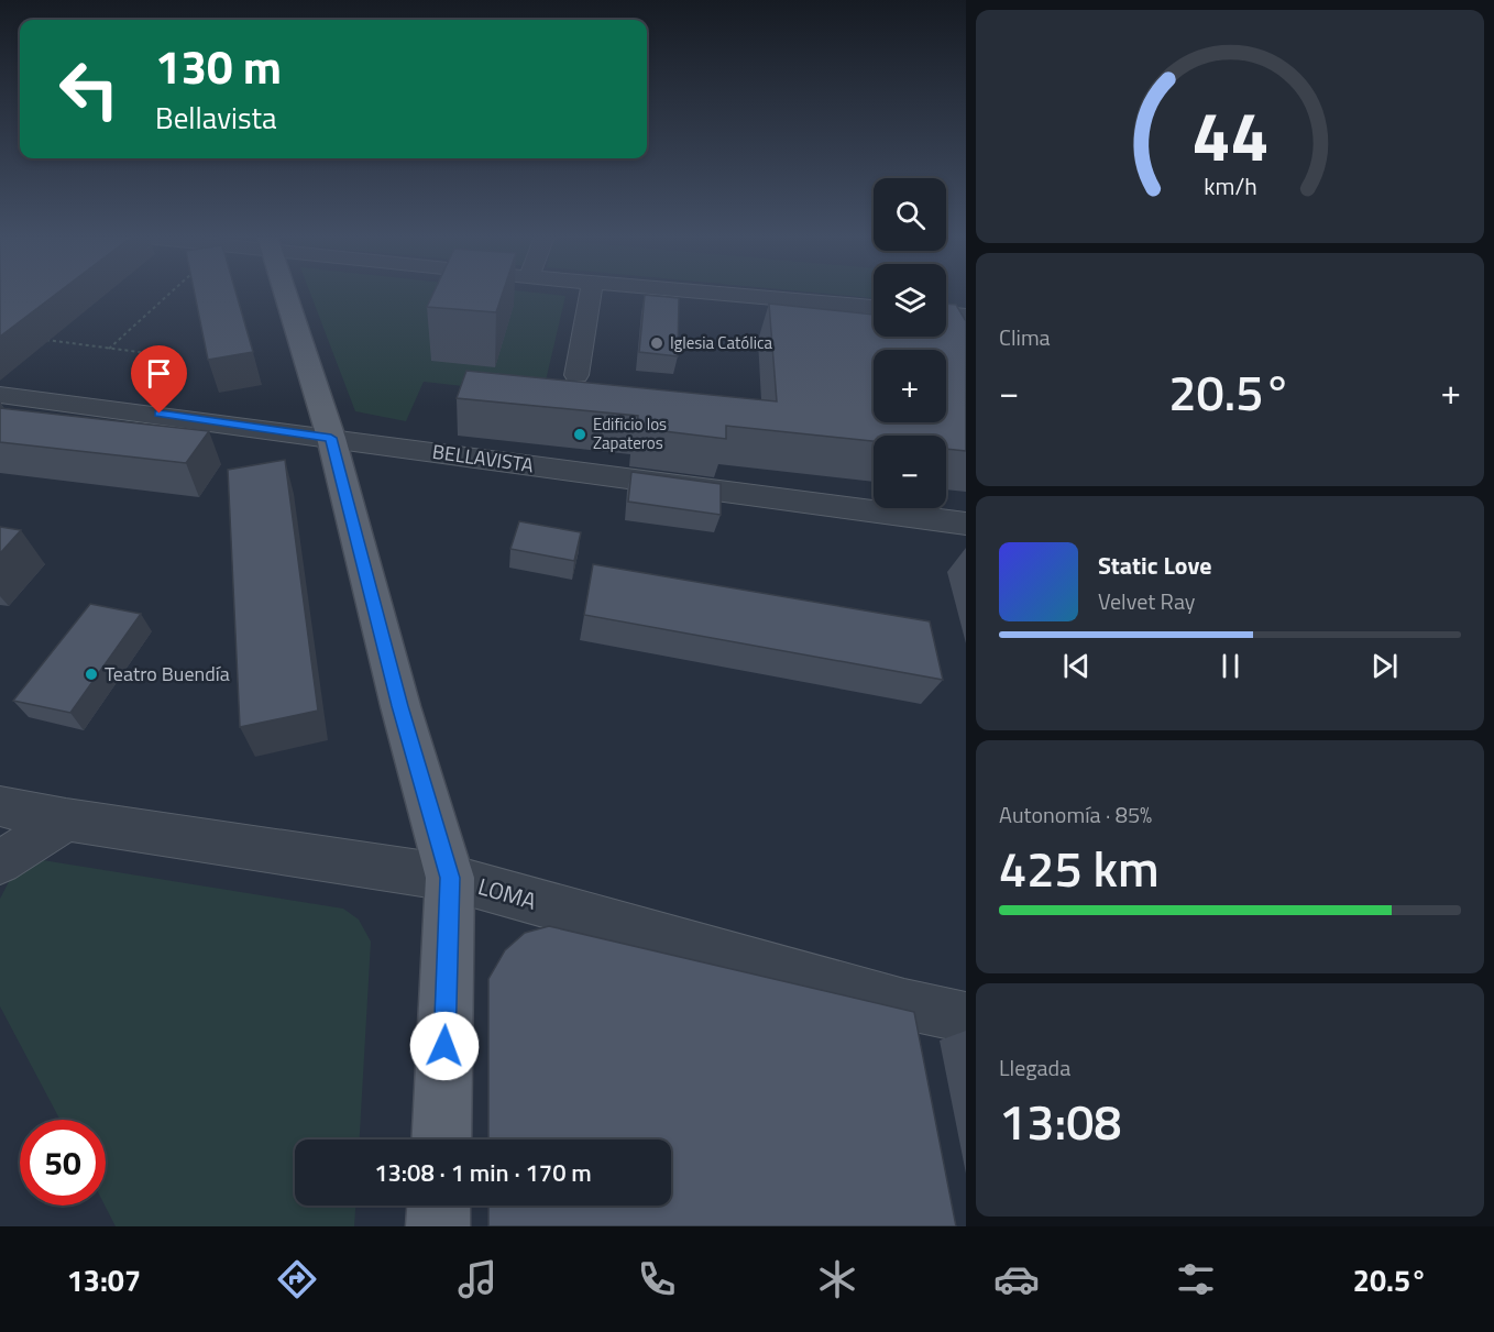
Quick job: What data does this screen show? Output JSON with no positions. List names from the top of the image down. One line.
{"streets":{"street":["BELLAVISTA","LOMA"]},"places":["Iglesia Católica","Edificio los Zapateros","Teatro Buendía"],"page":{"turn":["130 m","Bellavista"],"map_buttons":["+","−"],"tile":["Clima",["Autonomía · 85%","425 km"],["Llegada","13:08"]],"heat":["−","20.5°","+"],"song":["Static Love","Velvet Ray"],"limit":"50","trip":"13:08 · 1 min · 170 m","tabs":["13:07","20.5°"],"gauge":["44","km/h"]}}
